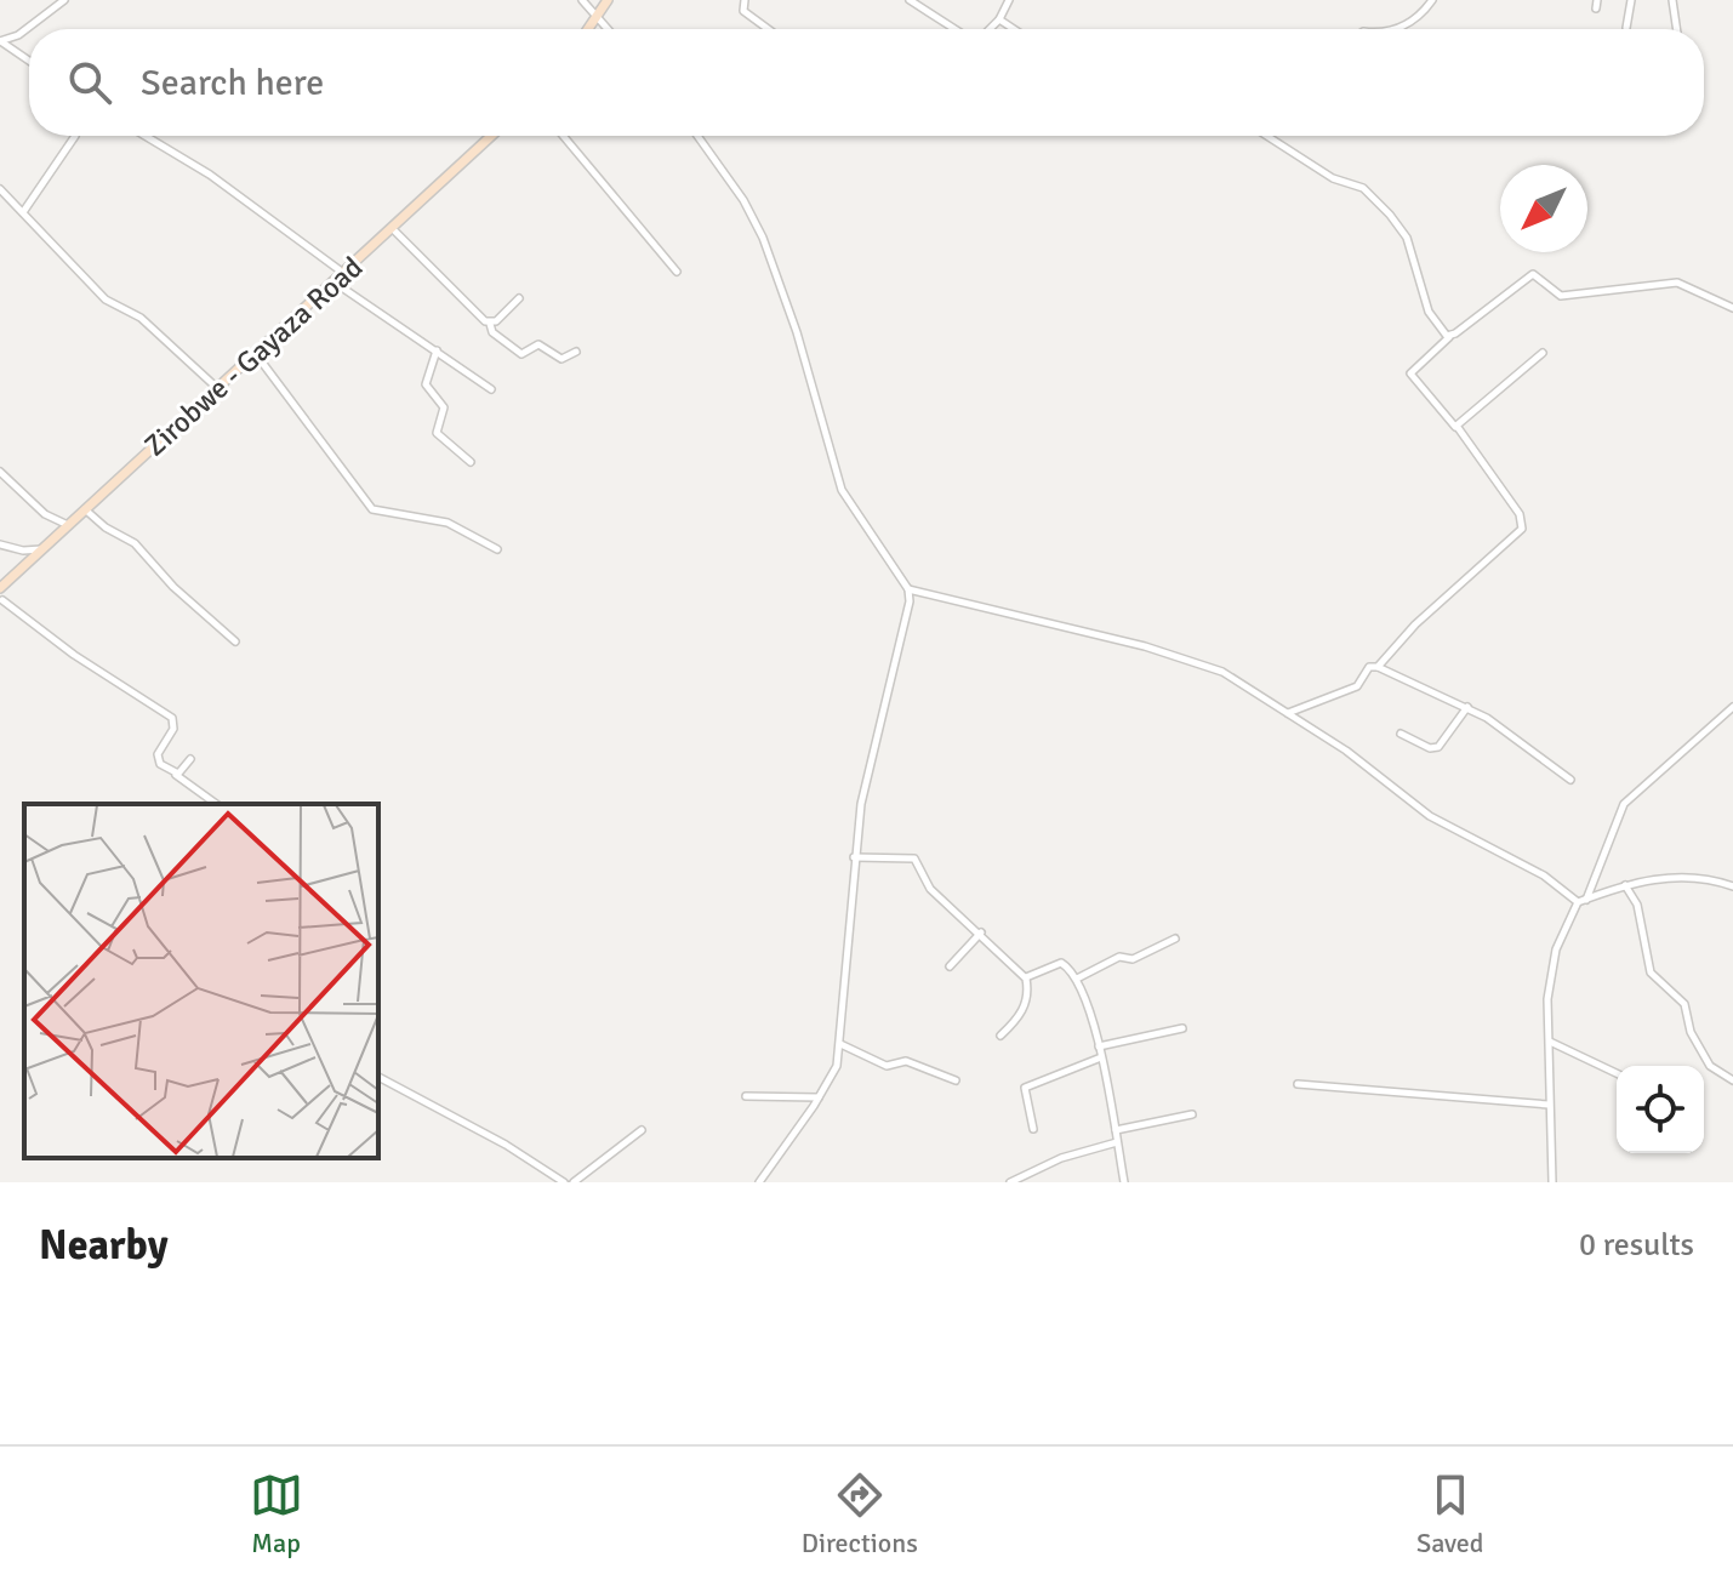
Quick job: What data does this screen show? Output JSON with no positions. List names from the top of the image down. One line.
{"streets":{"street":["Zirobwe - Gayaza Road"]},"north":"bottom left","page":{"search":"Search here","heading":["Nearby","0 results"],"nav":["Map","Directions","Saved"]}}
